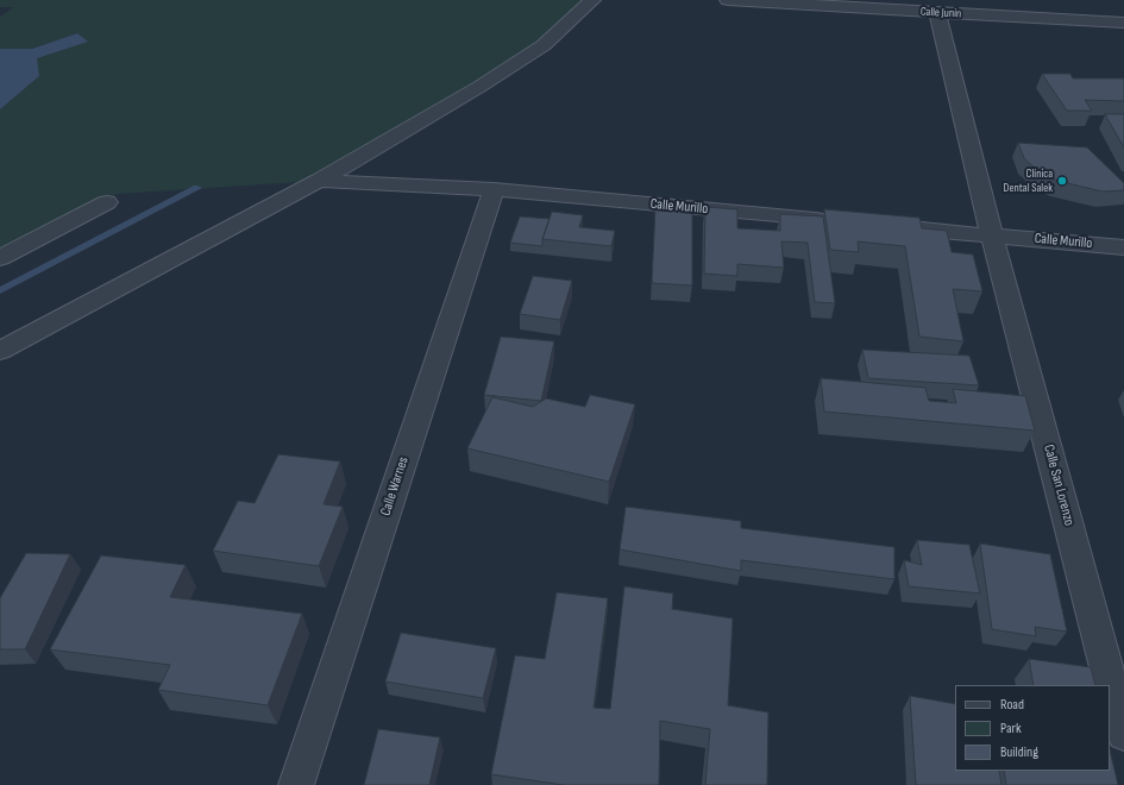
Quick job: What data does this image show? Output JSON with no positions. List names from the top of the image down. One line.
{"streets":{"street":["Calle Junín","Calle Murillo","Calle San Lorenzo","Calle Warnes"]},"crossings":[["Calle Junín","Calle San Lorenzo"],["Calle Murillo","Calle San Lorenzo"],["Calle Murillo","Calle Warnes"]],"places":["Clínica Dental Salek"],"legend":["Road","Park","Building"]}
